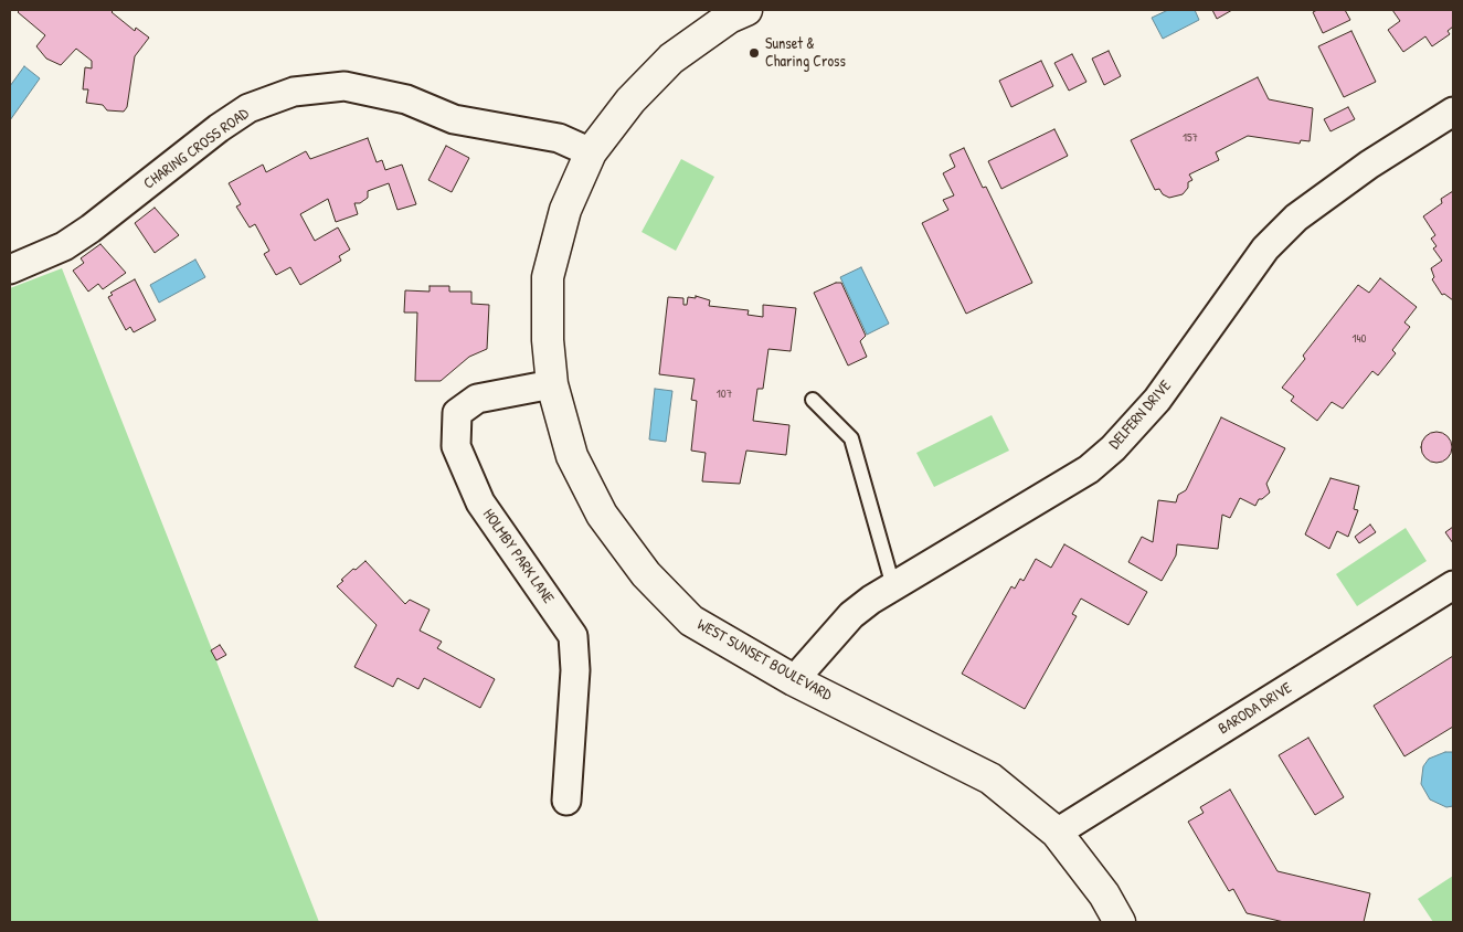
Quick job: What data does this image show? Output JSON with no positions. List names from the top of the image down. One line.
{"streets":{"main road":["WEST SUNSET BOULEVARD"],"street":["CHARING CROSS ROAD","DELFERN DRIVE","HOLMBY PARK LANE","BARODA DRIVE"]},"crossings":[["CHARING CROSS ROAD","WEST SUNSET BOULEVARD"],["DELFERN DRIVE","WEST SUNSET BOULEVARD"],["HOLMBY PARK LANE","WEST SUNSET BOULEVARD"],["WEST SUNSET BOULEVARD","BARODA DRIVE"]],"places":["Sunset & Charing Cross"],"house_numbers":["157","140","107"]}
